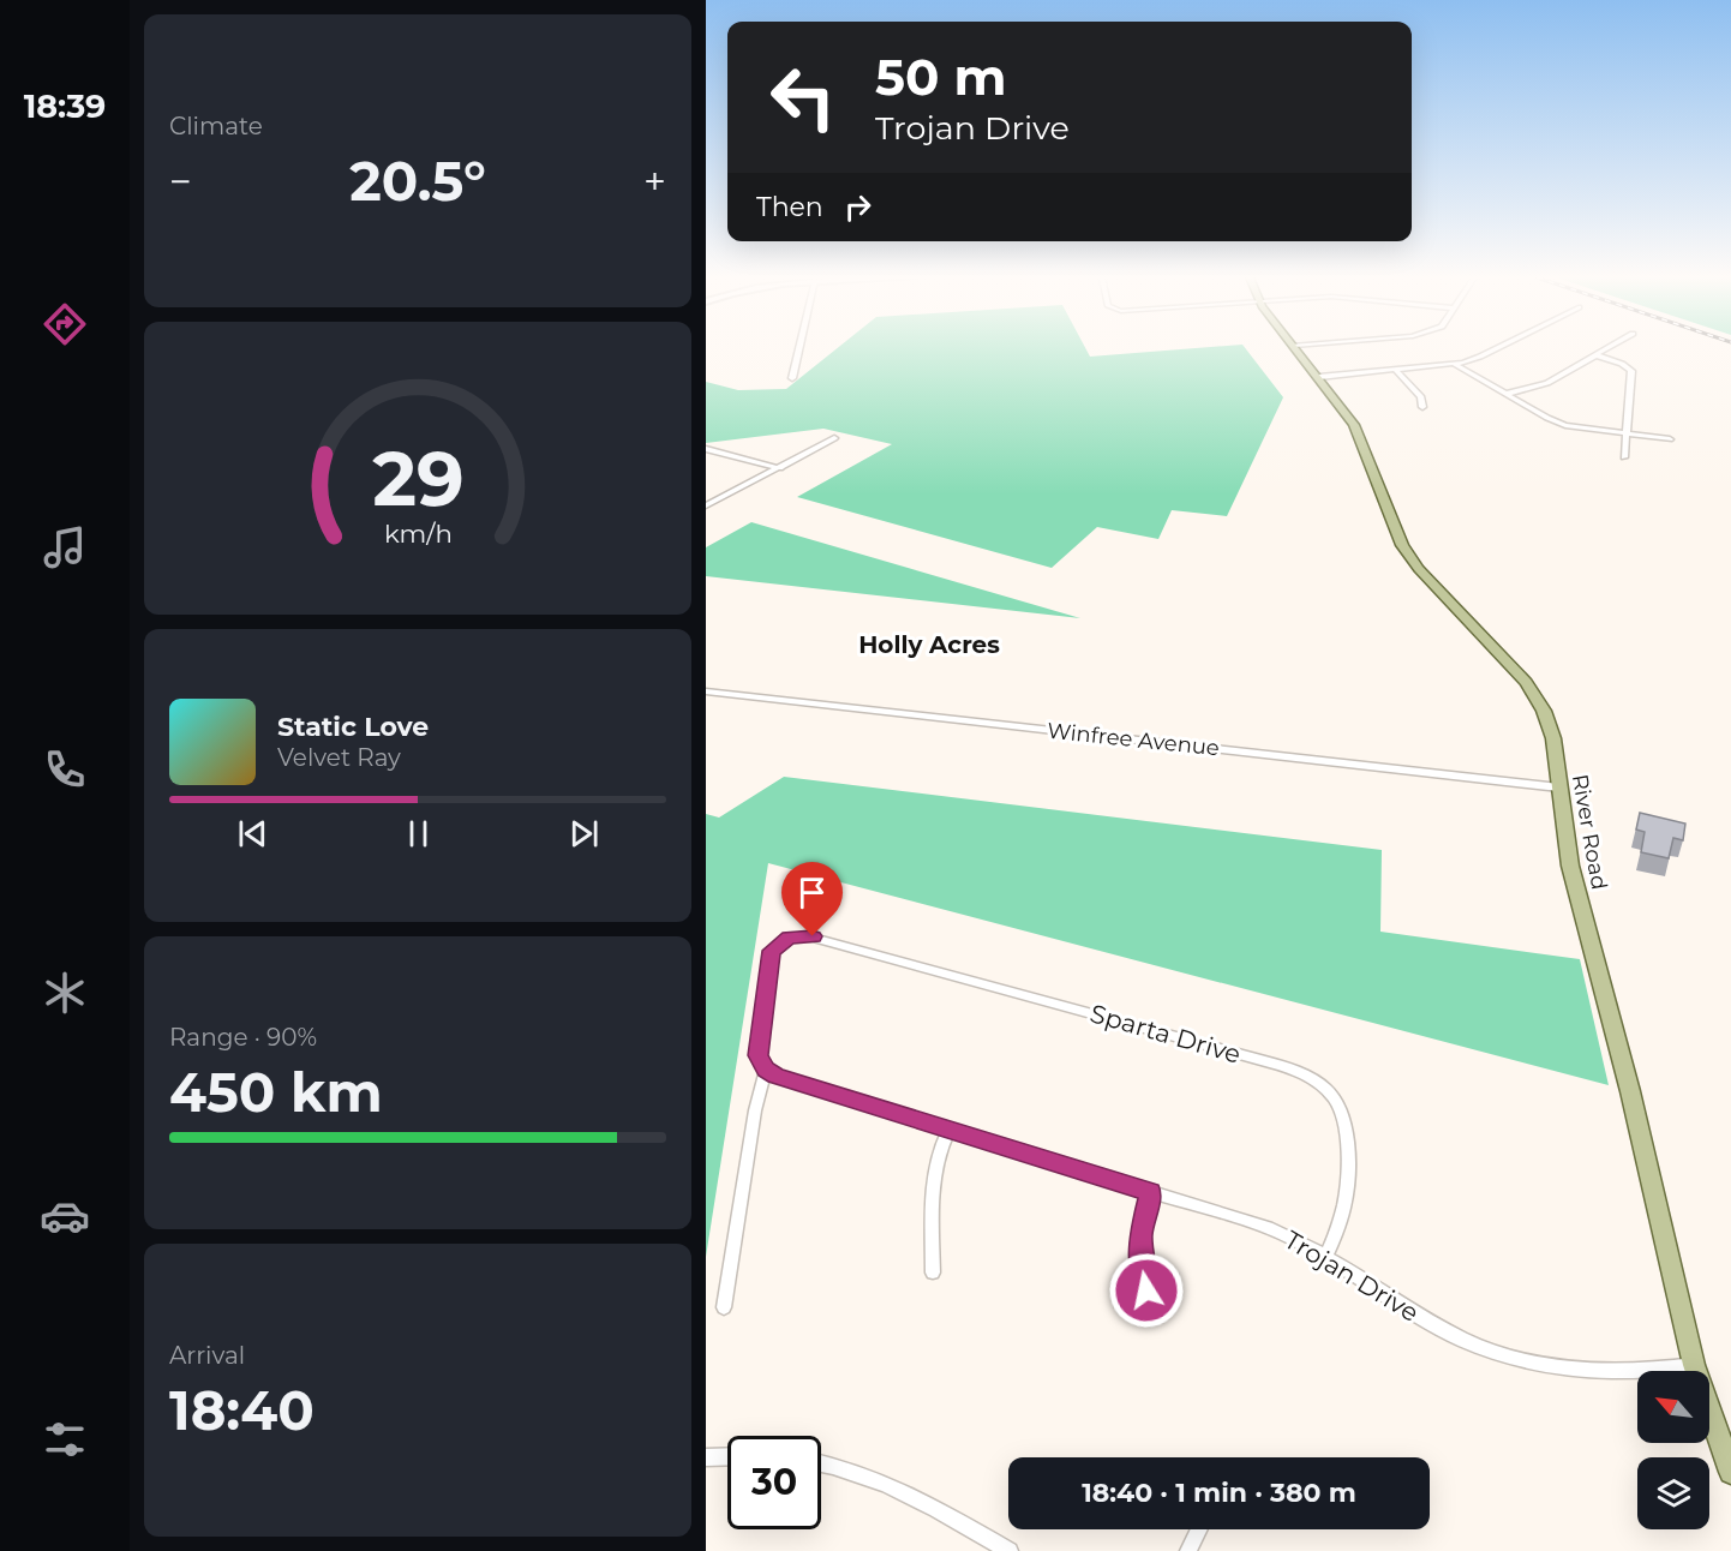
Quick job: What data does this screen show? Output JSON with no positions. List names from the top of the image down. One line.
{"streets":{"main road":["River Road"],"street":["Winfree Avenue","Sparta Drive","Trojan Drive"]},"crossings":[["Winfree Avenue","River Road"],["River Road","Trojan Drive"],["Sparta Drive","Trojan Drive"]],"districts":["Holly Acres"],"north":"top left","page":{"tabs":"18:39","tile":["Climate",["Range · 90%","450 km"],["Arrival","18:40"]],"turn":["50 m","Trojan Drive"],"heat":["−","20.5°","+"],"then":"Then","song":["Static Love","Velvet Ray"],"limit":"30","trip":"18:40 · 1 min · 380 m","gauge":["29","km/h"]}}
